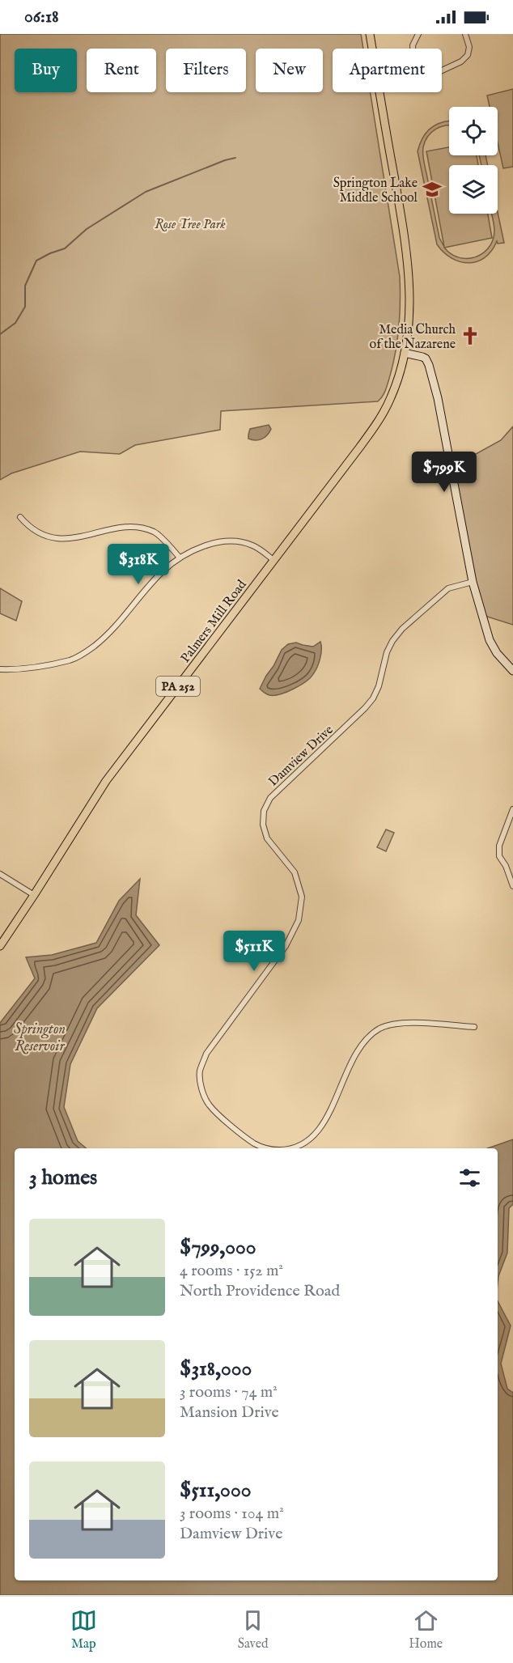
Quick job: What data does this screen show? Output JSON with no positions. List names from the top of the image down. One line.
{"streets":{"main road":["Palmers Mill Road","PA 252"],"street":["Damview Drive"]},"crossings":[["Palmers Mill Road","PA 252"]],"water":["Springton Reservoir"],"parks":["Rose Tree Park"],"places":{"school or university":["Springton Lake Middle School"],"church":["Media Church of the Nazarene"]},"page":{"status":"06:18","chip":["Buy","Rent","Filters","New","Apartment"],"price":["$799K","$318K","$511K"],"heading":"3 homes","list":[{"name":"$799,000","note":"4 rooms · 152 m² · North Providence Road"},{"name":"$318,000","note":"3 rooms · 74 m² · Mansion Drive"},{"name":"$511,000","note":"3 rooms · 104 m² · Damview Drive"}],"tabs":["Map","Saved","Home"]}}
